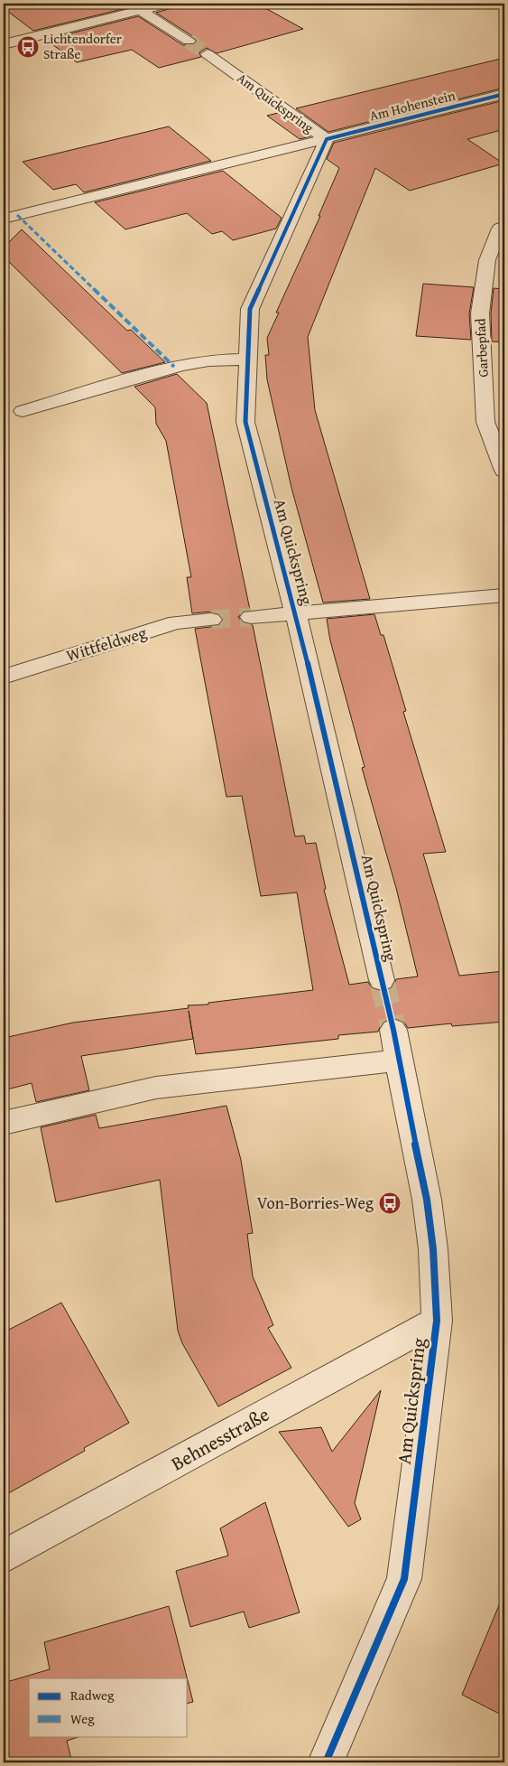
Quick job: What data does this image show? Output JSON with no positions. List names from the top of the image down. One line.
{"streets":{"street":["Am Quickspring","Am Hohenstein","Garbepfad","Wittfeldweg","Behnesstraße"]},"crossings":[["Am Quickspring","Am Hohenstein"],["Am Quickspring","Behnesstraße"]],"places":{"bus stop":["Lichtendorfer Straße","Von-Borries-Weg"]},"legend":["Radweg","Weg"]}
